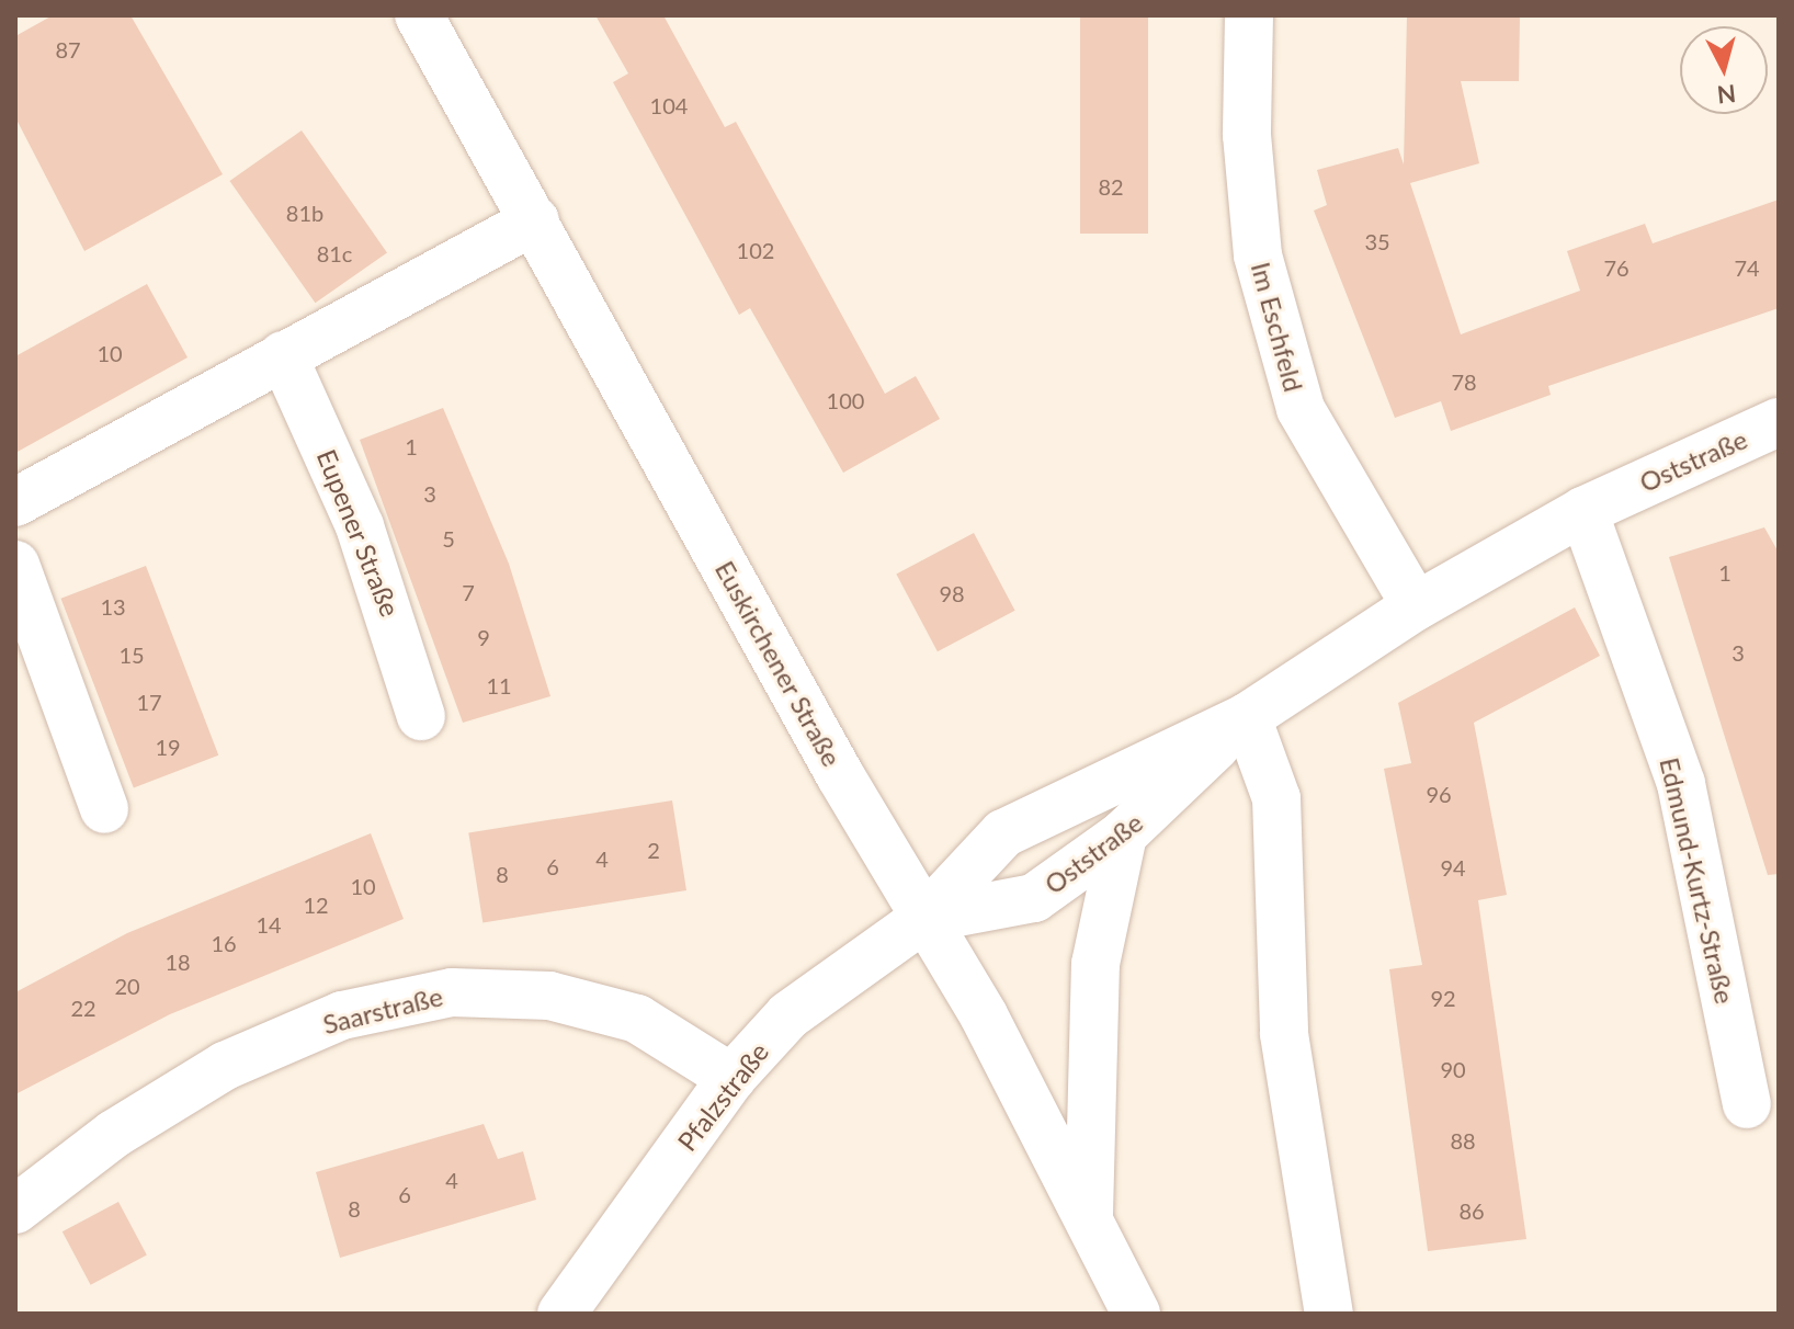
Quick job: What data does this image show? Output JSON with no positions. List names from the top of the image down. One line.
{"streets":{"street":["Im Eschfeld","Oststraße","Eupener Straße","Euskirchener Straße","Edmund-Kurtz-Straße","Saarstraße","Pfalzstraße"]},"crossings":[["Im Eschfeld","Oststraße"],["Oststraße","Euskirchener Straße"],["Oststraße","Edmund-Kurtz-Straße"],["Oststraße","Pfalzstraße"],["Euskirchener Straße","Pfalzstraße"],["Saarstraße","Pfalzstraße"]],"house_numbers":["87","104","82","81b","35","102","81c","76","74","10","78","100","1","3","5","1","7","98","13","9","3","15","11","17","19","96","2","4","6","94","8","10","12","14","16","18","20","92","22","90","88","4","6","8","86"],"north":"bottom"}
